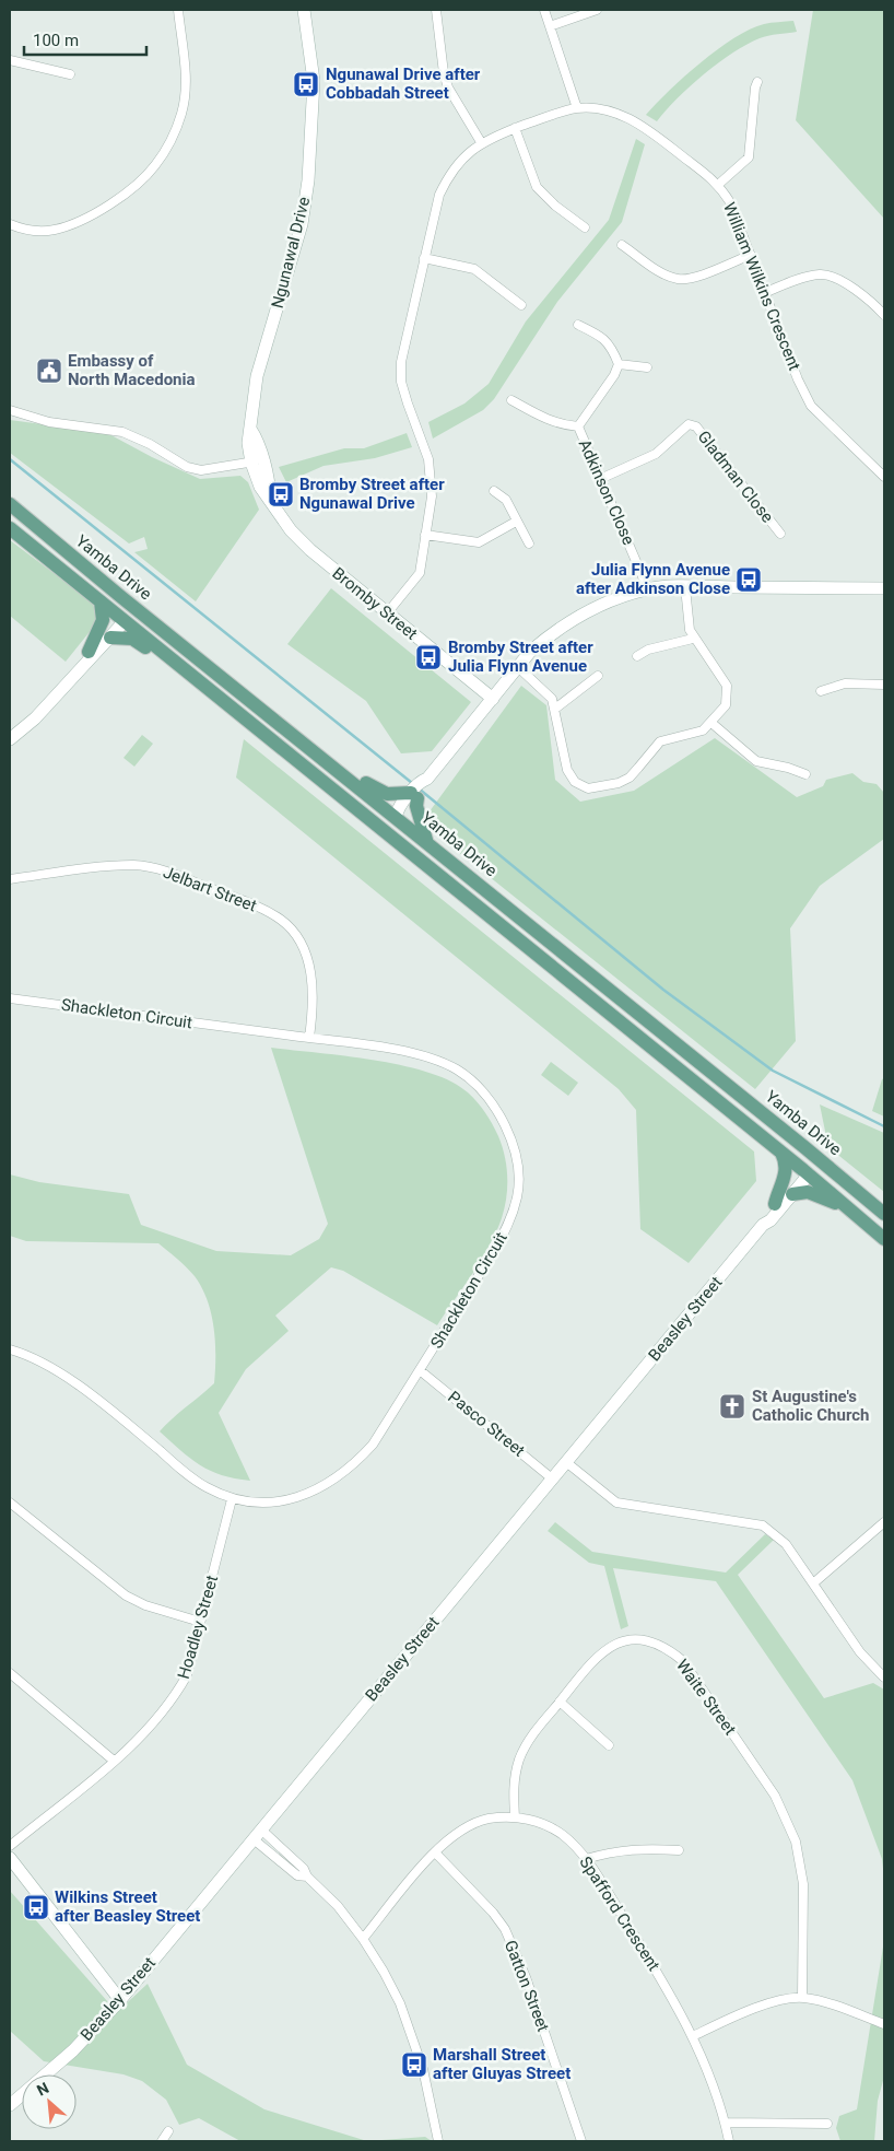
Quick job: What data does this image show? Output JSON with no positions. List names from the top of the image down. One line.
{"streets":{"main road":["Yamba Drive"],"street":["Ngunawal Drive","William Wilkins Crescent","Gladman Close","Adkinson Close","Bromby Street","Jelbart Street","Shackleton Circuit","Beasley Street","Pasco Street","Hoadley Street","Waite Street","Spafford Crescent","Gatton Street"]},"crossings":[["Ngunawal Drive","Bromby Street"],["William Wilkins Crescent","Bromby Street"],["Gladman Close","Adkinson Close"],["Jelbart Street","Shackleton Circuit"],["Shackleton Circuit","Pasco Street"],["Shackleton Circuit","Hoadley Street"],["Beasley Street","Pasco Street"],["Waite Street","Spafford Crescent"],["Spafford Crescent","Gatton Street"]],"places":{"bus stop":["Ngunawal Drive after Cobbadah Street","Bromby Street after Ngunawal Drive","Julia Flynn Avenue after Adkinson Close","Bromby Street after Julia Flynn Avenue","Wilkins Street after Beasley Street","Marshall Street after Gluyas Street"],"public building":["Embassy of North Macedonia"],"church":["St Augustine's Catholic Church"]},"scale_bar":"100 m","north":"top left"}
